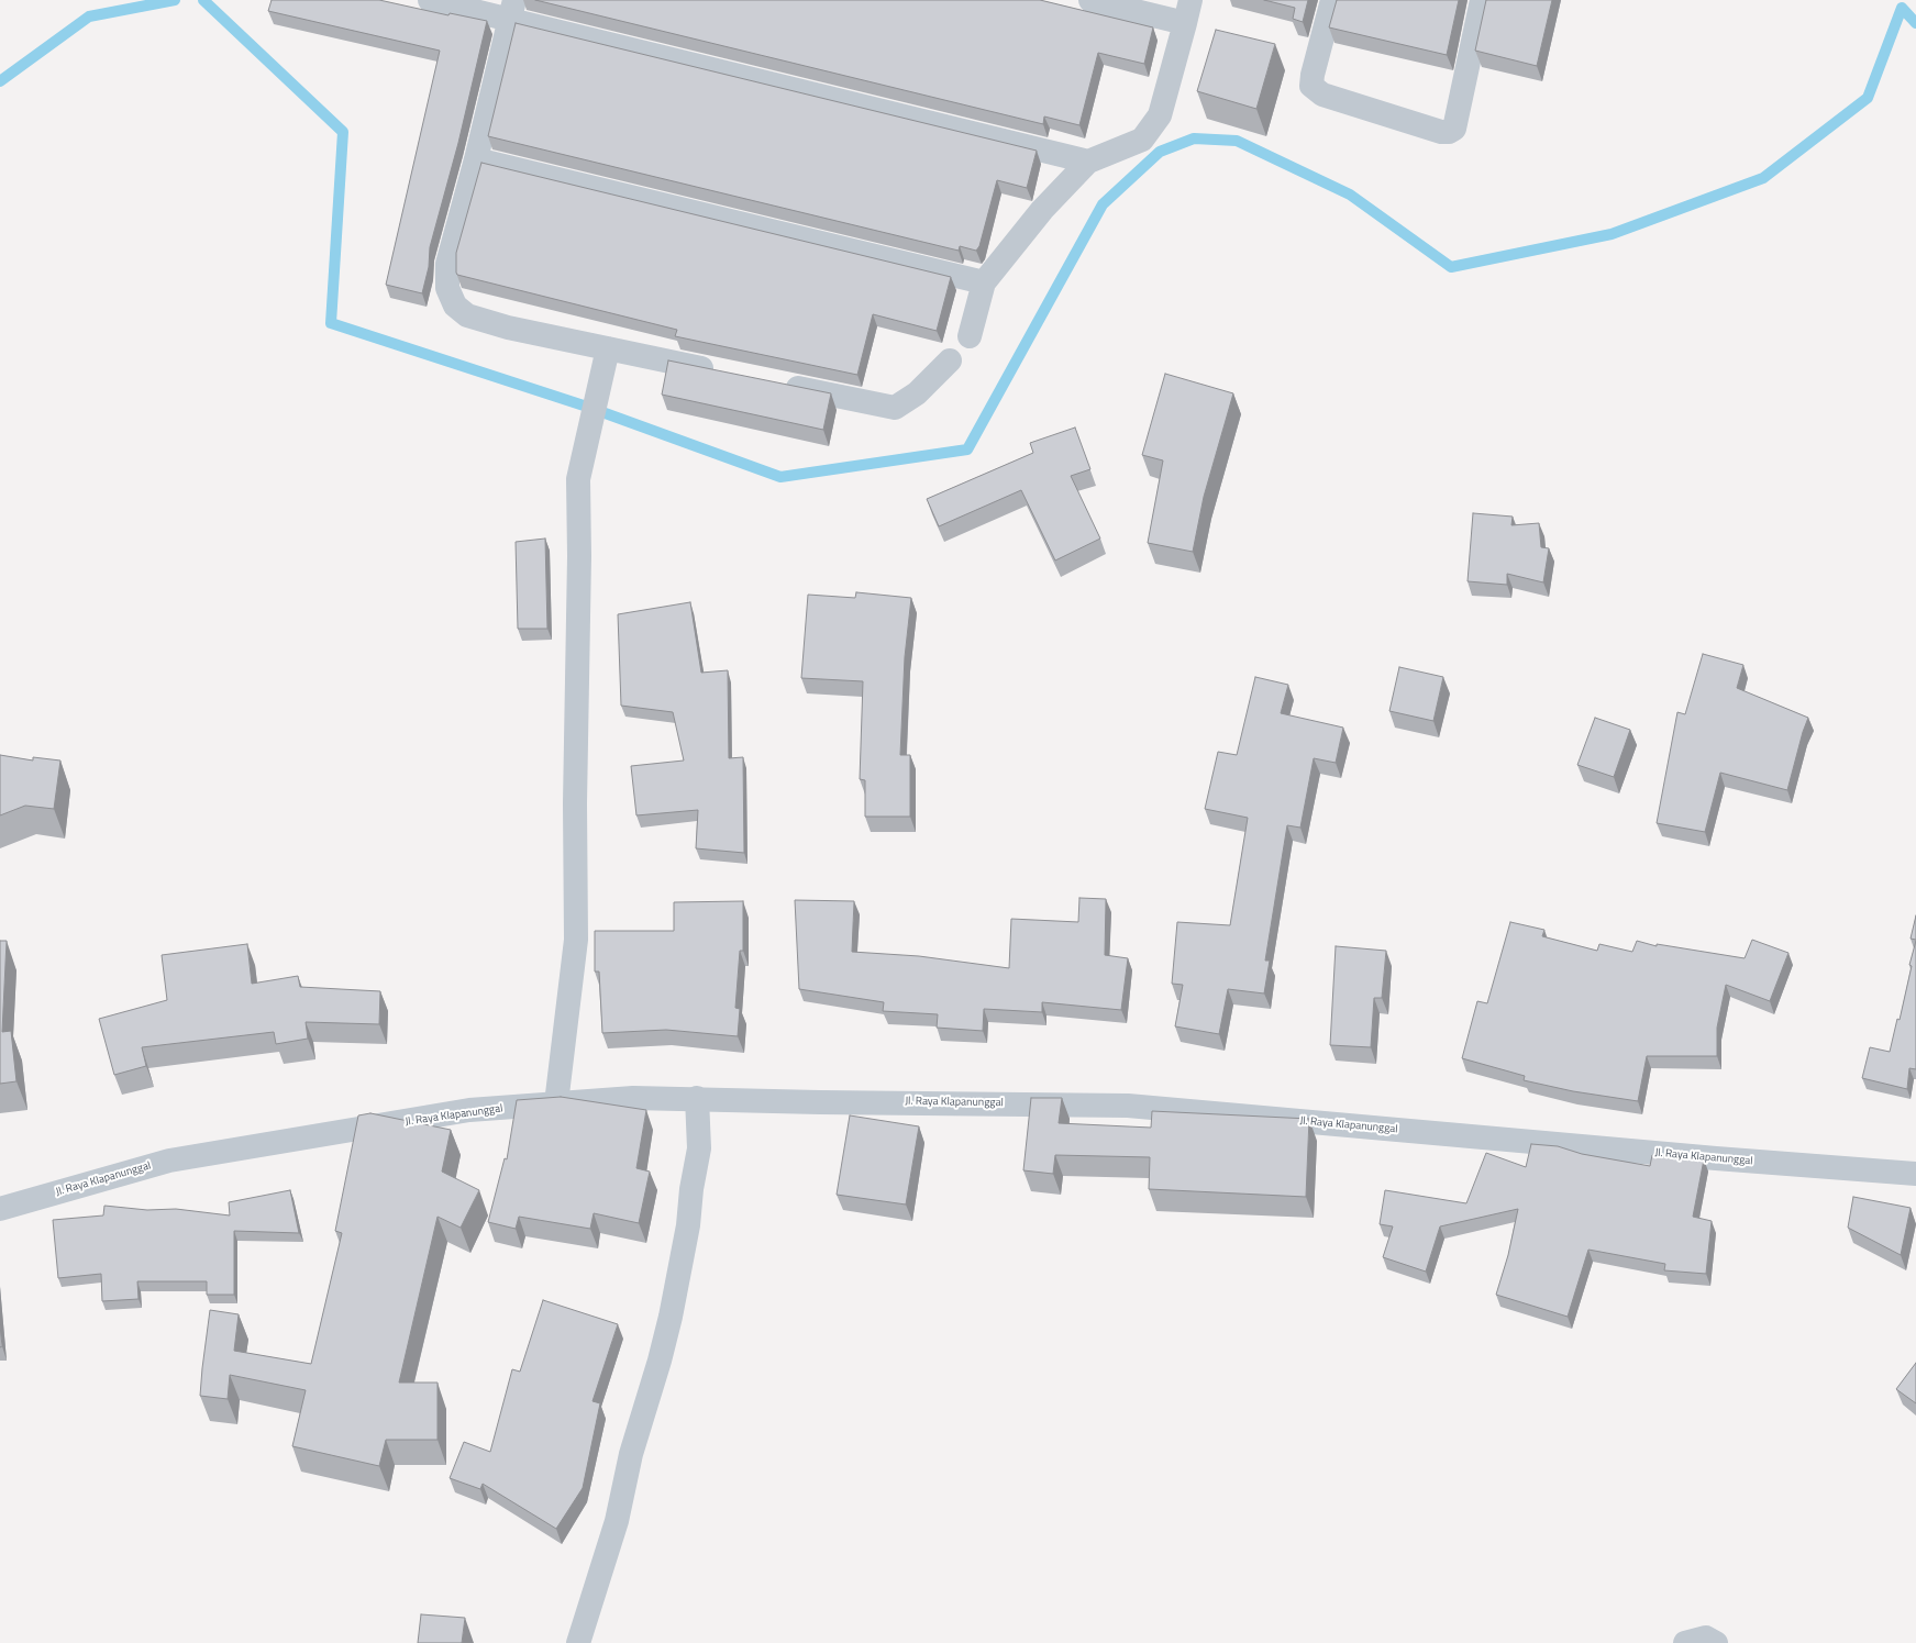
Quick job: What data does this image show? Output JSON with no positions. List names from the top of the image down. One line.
{"streets":{"street":["Jl. Raya Klapanunggal"]}}
